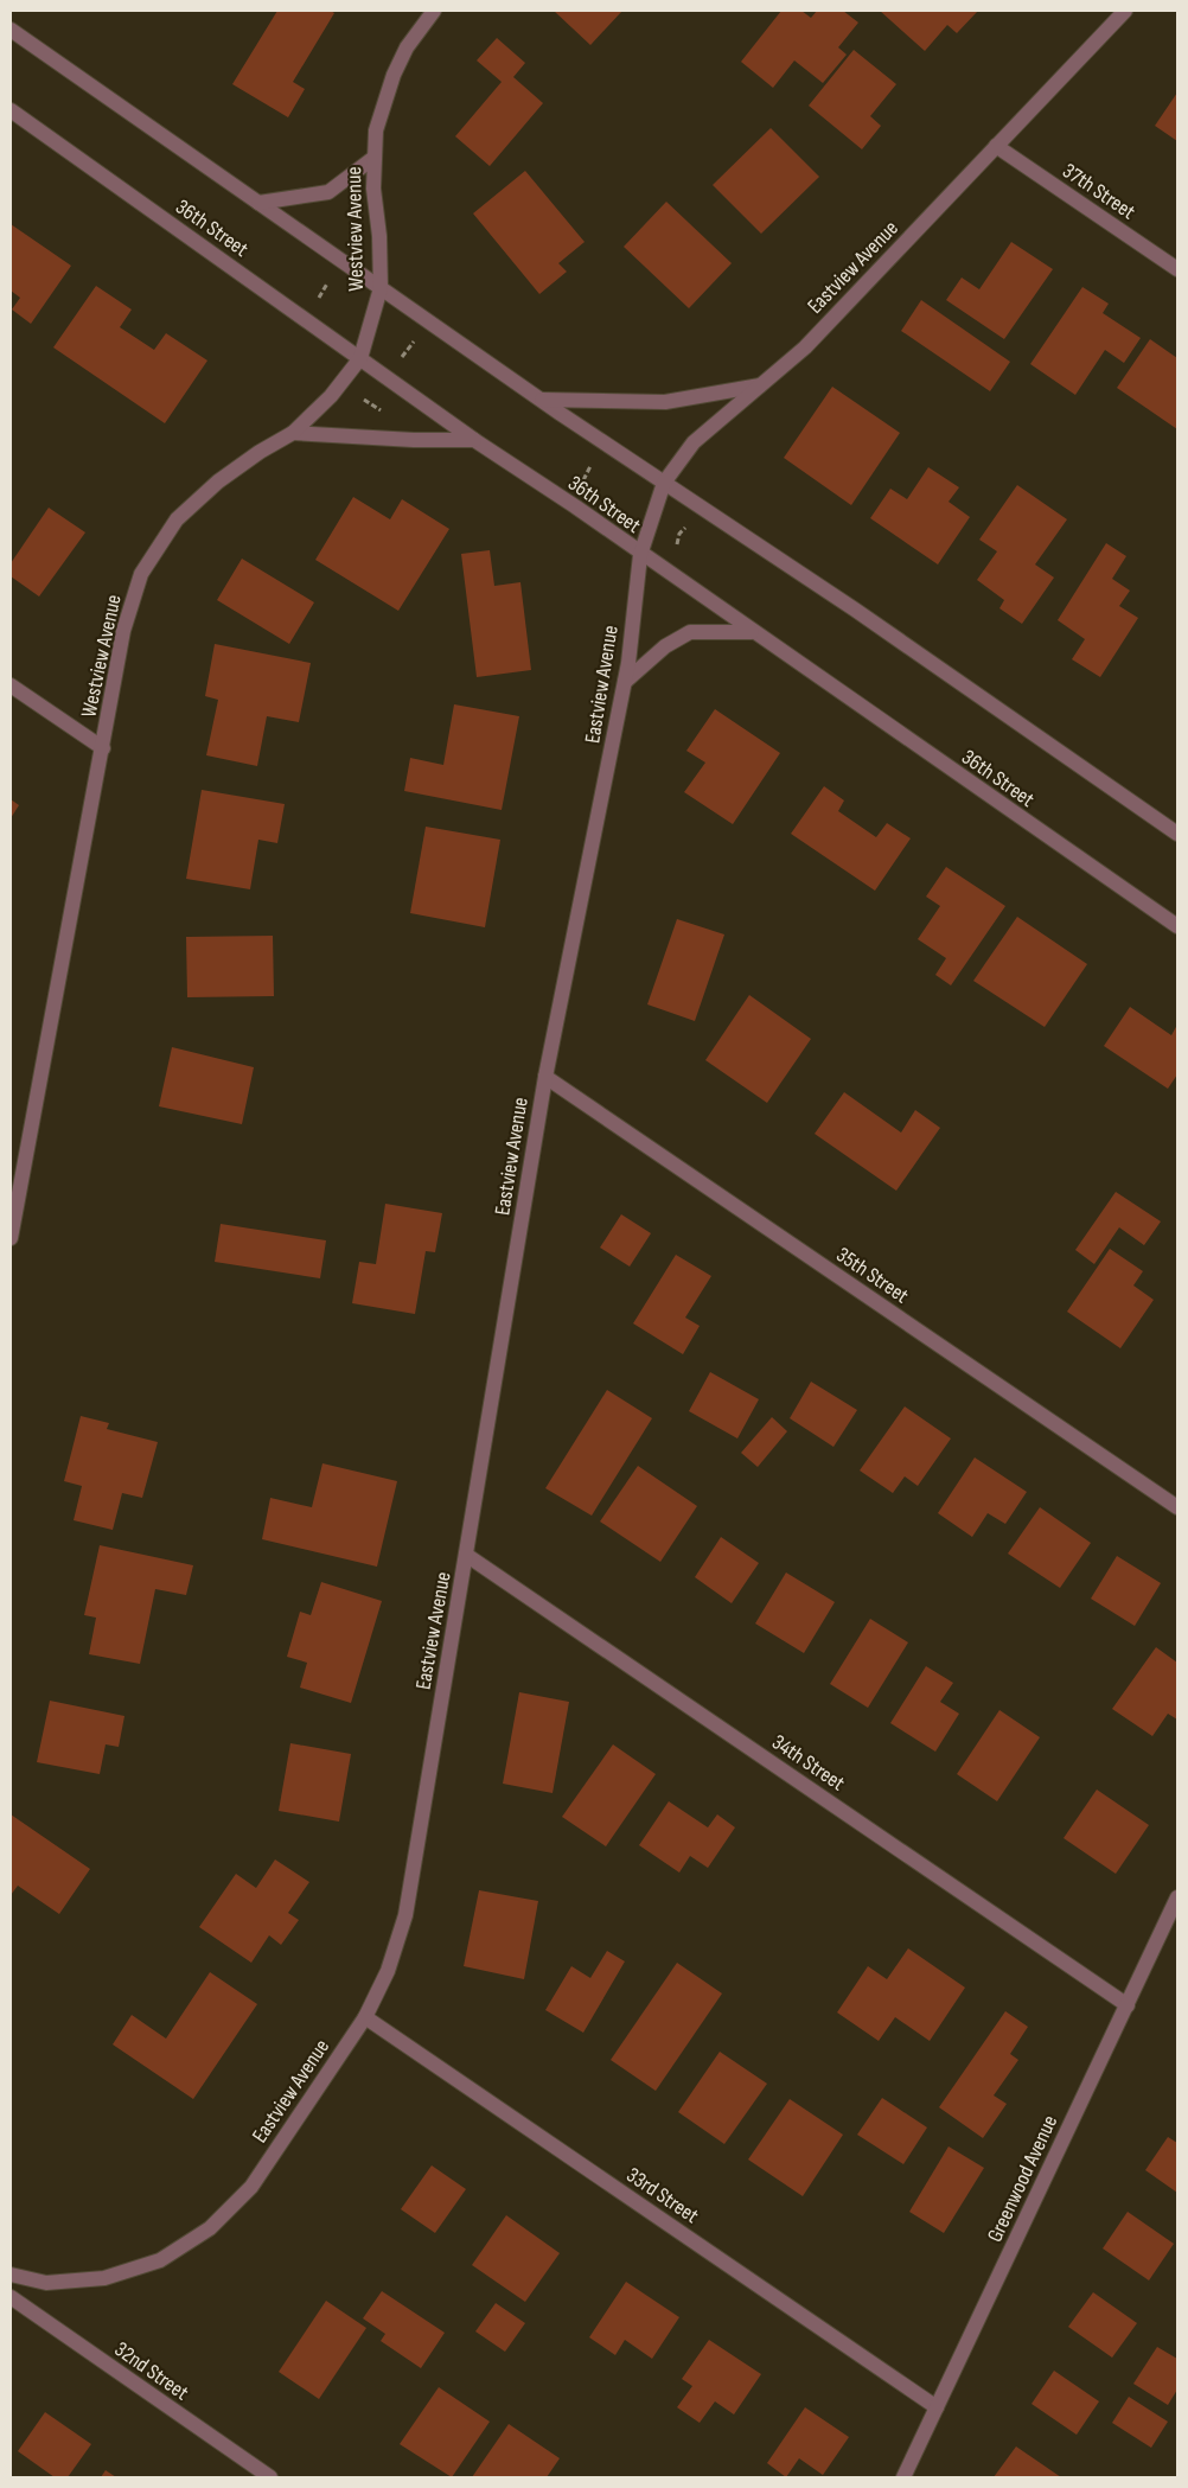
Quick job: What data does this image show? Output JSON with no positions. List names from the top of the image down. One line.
{"streets":{"street":["37th Street","36th Street","Westview Avenue","Eastview Avenue","35th Street","34th Street","Greenwood Avenue","33rd Street","32nd Street"]},"crossings":[["37th Street","Eastview Avenue"],["36th Street","Westview Avenue"],["36th Street","Eastview Avenue"],["Eastview Avenue","35th Street"],["Eastview Avenue","34th Street"],["Eastview Avenue","33rd Street"],["34th Street","Greenwood Avenue"],["Greenwood Avenue","33rd Street"]]}
